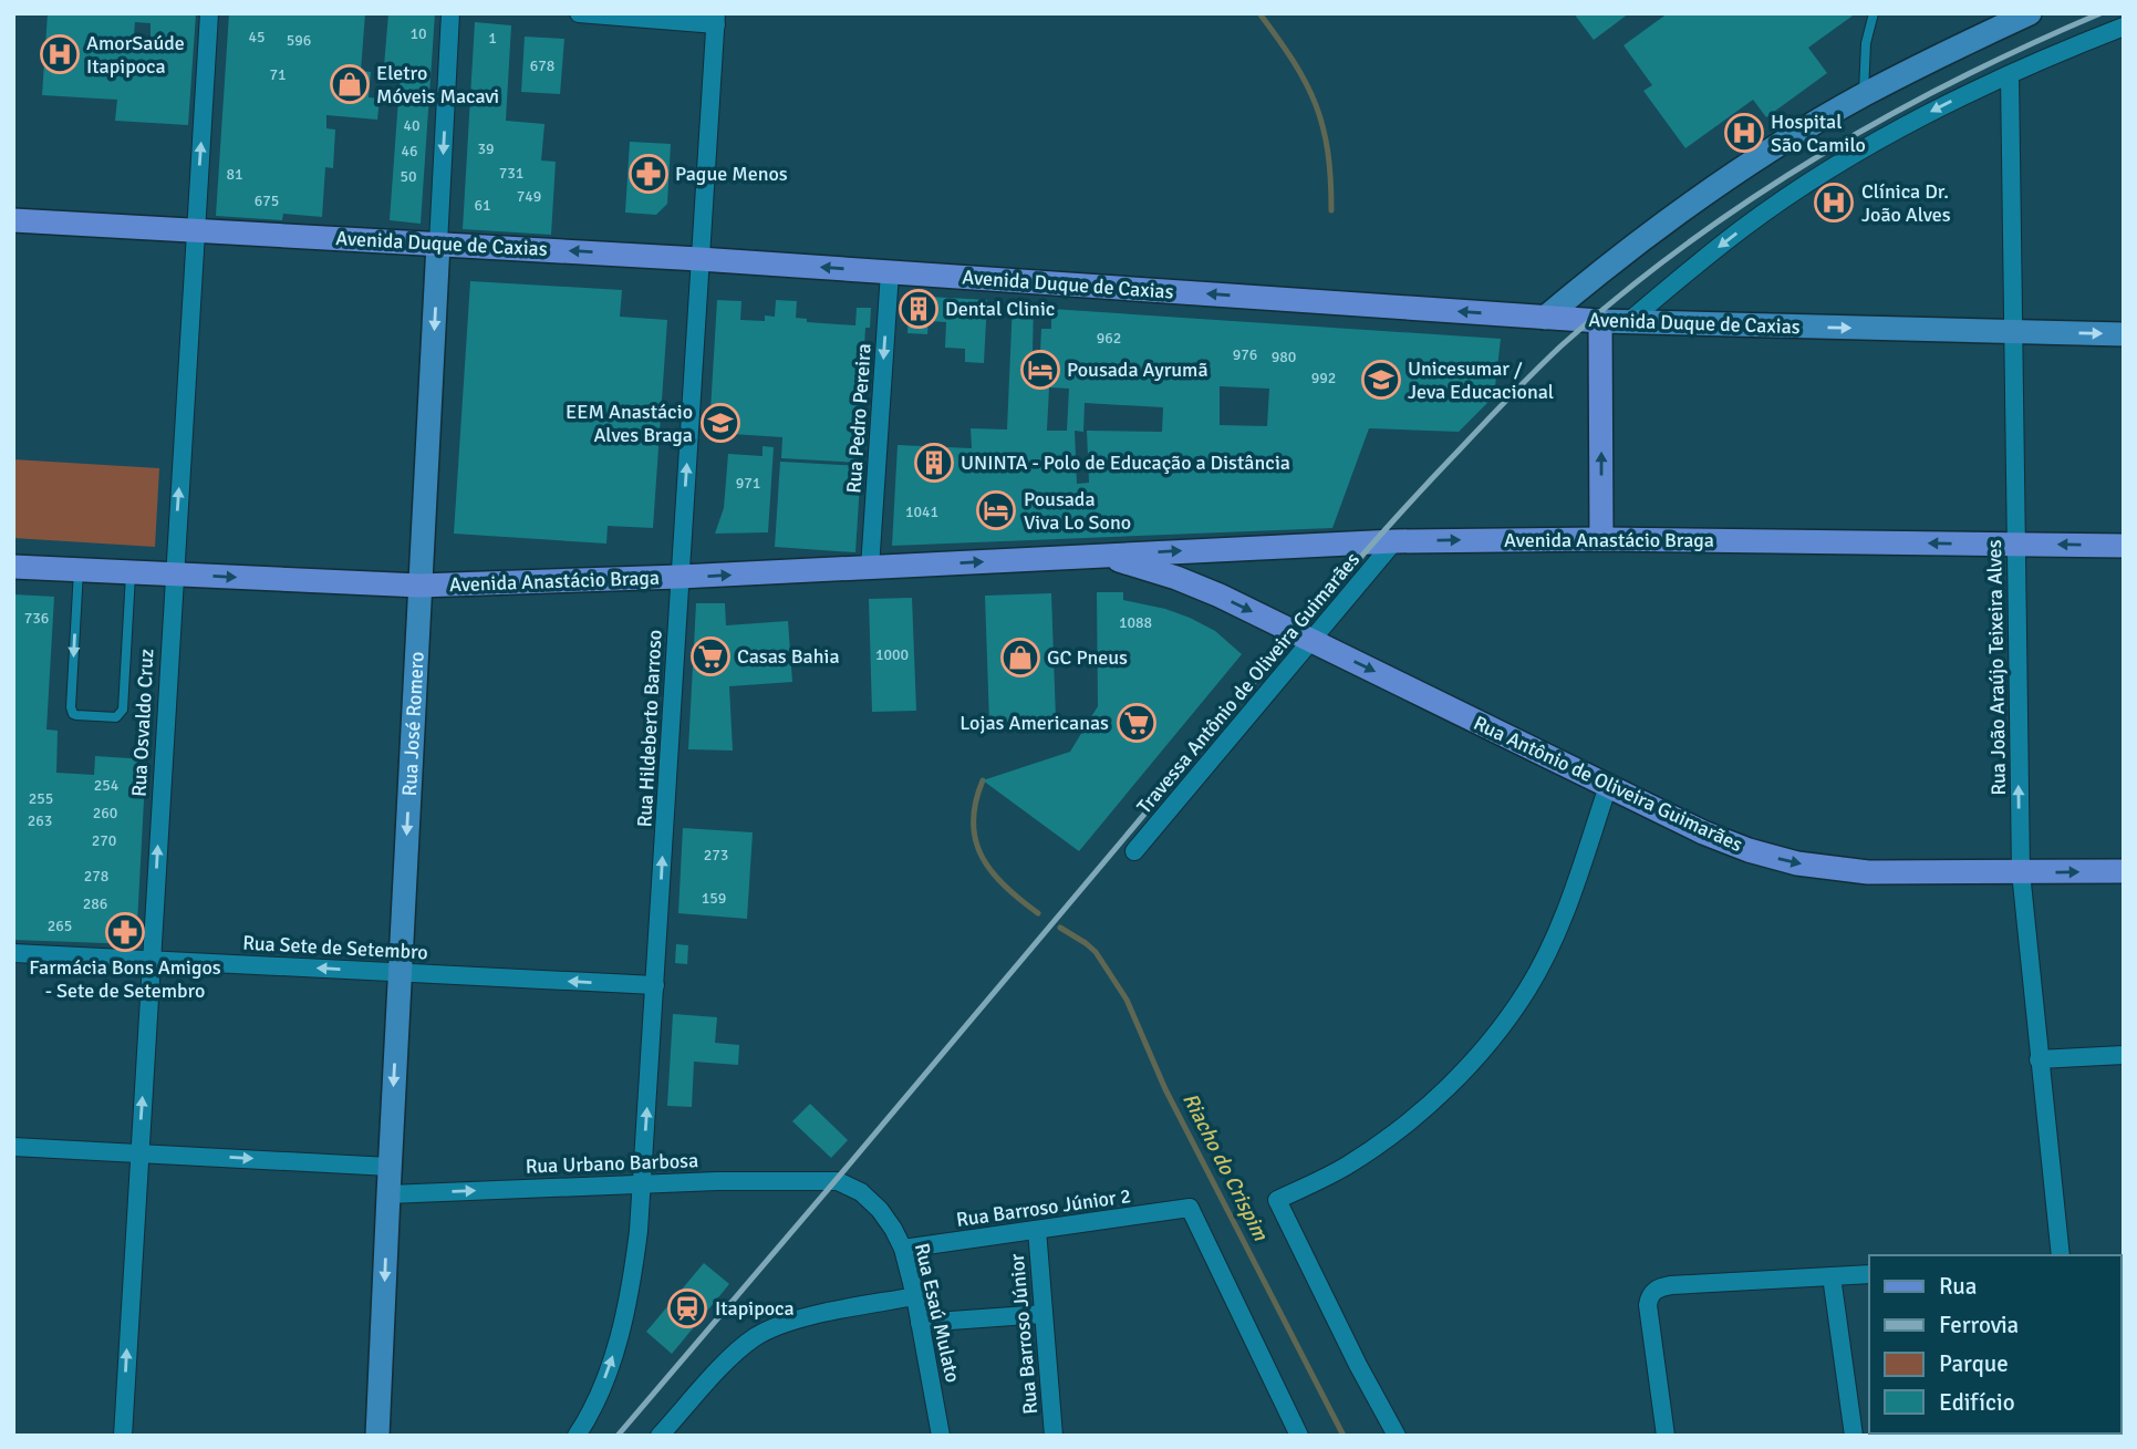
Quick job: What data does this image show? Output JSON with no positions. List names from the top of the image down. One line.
{"streets":{"main road":["Avenida Duque de Caxias","Avenida Anastácio Braga","Rua Antônio de Oliveira Guimarães"],"street":["Rua Pedro Pereira","Rua João Araújo Teixeira Alves","Travessa Antônio de Oliveira Guimarães","Rua Osvaldo Cruz","Rua José Romero","Rua Hildeberto Barroso","Rua Sete de Setembro","Rua Urbano Barbosa","Rua Barroso Júnior 2","Rua Esaú Mulato","Rua Barroso Júnior"]},"crossings":[["Avenida Duque de Caxias","Rua Pedro Pereira"],["Avenida Duque de Caxias","Rua João Araújo Teixeira Alves"],["Avenida Duque de Caxias","Rua Osvaldo Cruz"],["Avenida Duque de Caxias","Rua José Romero"],["Avenida Duque de Caxias","Rua Hildeberto Barroso"],["Rua Pedro Pereira","Avenida Anastácio Braga"],["Avenida Anastácio Braga","Rua João Araújo Teixeira Alves"],["Avenida Anastácio Braga","Travessa Antônio de Oliveira Guimarães"],["Avenida Anastácio Braga","Rua Osvaldo Cruz"],["Avenida Anastácio Braga","Rua José Romero"],["Avenida Anastácio Braga","Rua Hildeberto Barroso"],["Avenida Anastácio Braga","Rua Antônio de Oliveira Guimarães"],["Rua João Araújo Teixeira Alves","Rua Antônio de Oliveira Guimarães"],["Travessa Antônio de Oliveira Guimarães","Rua Antônio de Oliveira Guimarães"],["Rua Osvaldo Cruz","Rua Sete de Setembro"],["Rua José Romero","Rua Sete de Setembro"],["Rua José Romero","Rua Urbano Barbosa"],["Rua Hildeberto Barroso","Rua Sete de Setembro"],["Rua Hildeberto Barroso","Rua Urbano Barbosa"],["Rua Urbano Barbosa","Rua Esaú Mulato"],["Rua Barroso Júnior 2","Rua Esaú Mulato"],["Rua Barroso Júnior 2","Rua Barroso Júnior"]],"one_way":["Rua Pedro Pereira","Rua Osvaldo Cruz","Rua José Romero","Rua Hildeberto Barroso","Rua Antônio de Oliveira Guimarães","Rua Sete de Setembro","Rua Urbano Barbosa"],"water":["Riacho do Crispim"],"places":{"hospital":["AmorSaúde Itapipoca","Hospital São Camilo","Clínica Dr. João Alves"],"shop":["Eletro Móveis Macavi","GC Pneus"],"pharmacy":["Pague Menos","Farmácia Bons Amigos - Sete de Setembro"],"building":["Dental Clinic","UNINTA - Polo de Educação a Distância"],"hotel":["Pousada Ayrumã","Pousada Viva Lo Sono"],"school or university":["Unicesumar / Jeva Educacional","EEM Anastácio Alves Braga"],"supermarket":["Casas Bahia","Lojas Americanas"],"station":["Itapipoca"]},"house_numbers":["10","45","1","596","678","71","40","39","46","731","81","50","749","675","61","962","976","980","992","971","1041","736","1088","1000","254","255","260","263","270","273","278","159","286","265"],"legend":["Rua","Ferrovia","Parque","Edifício"]}
